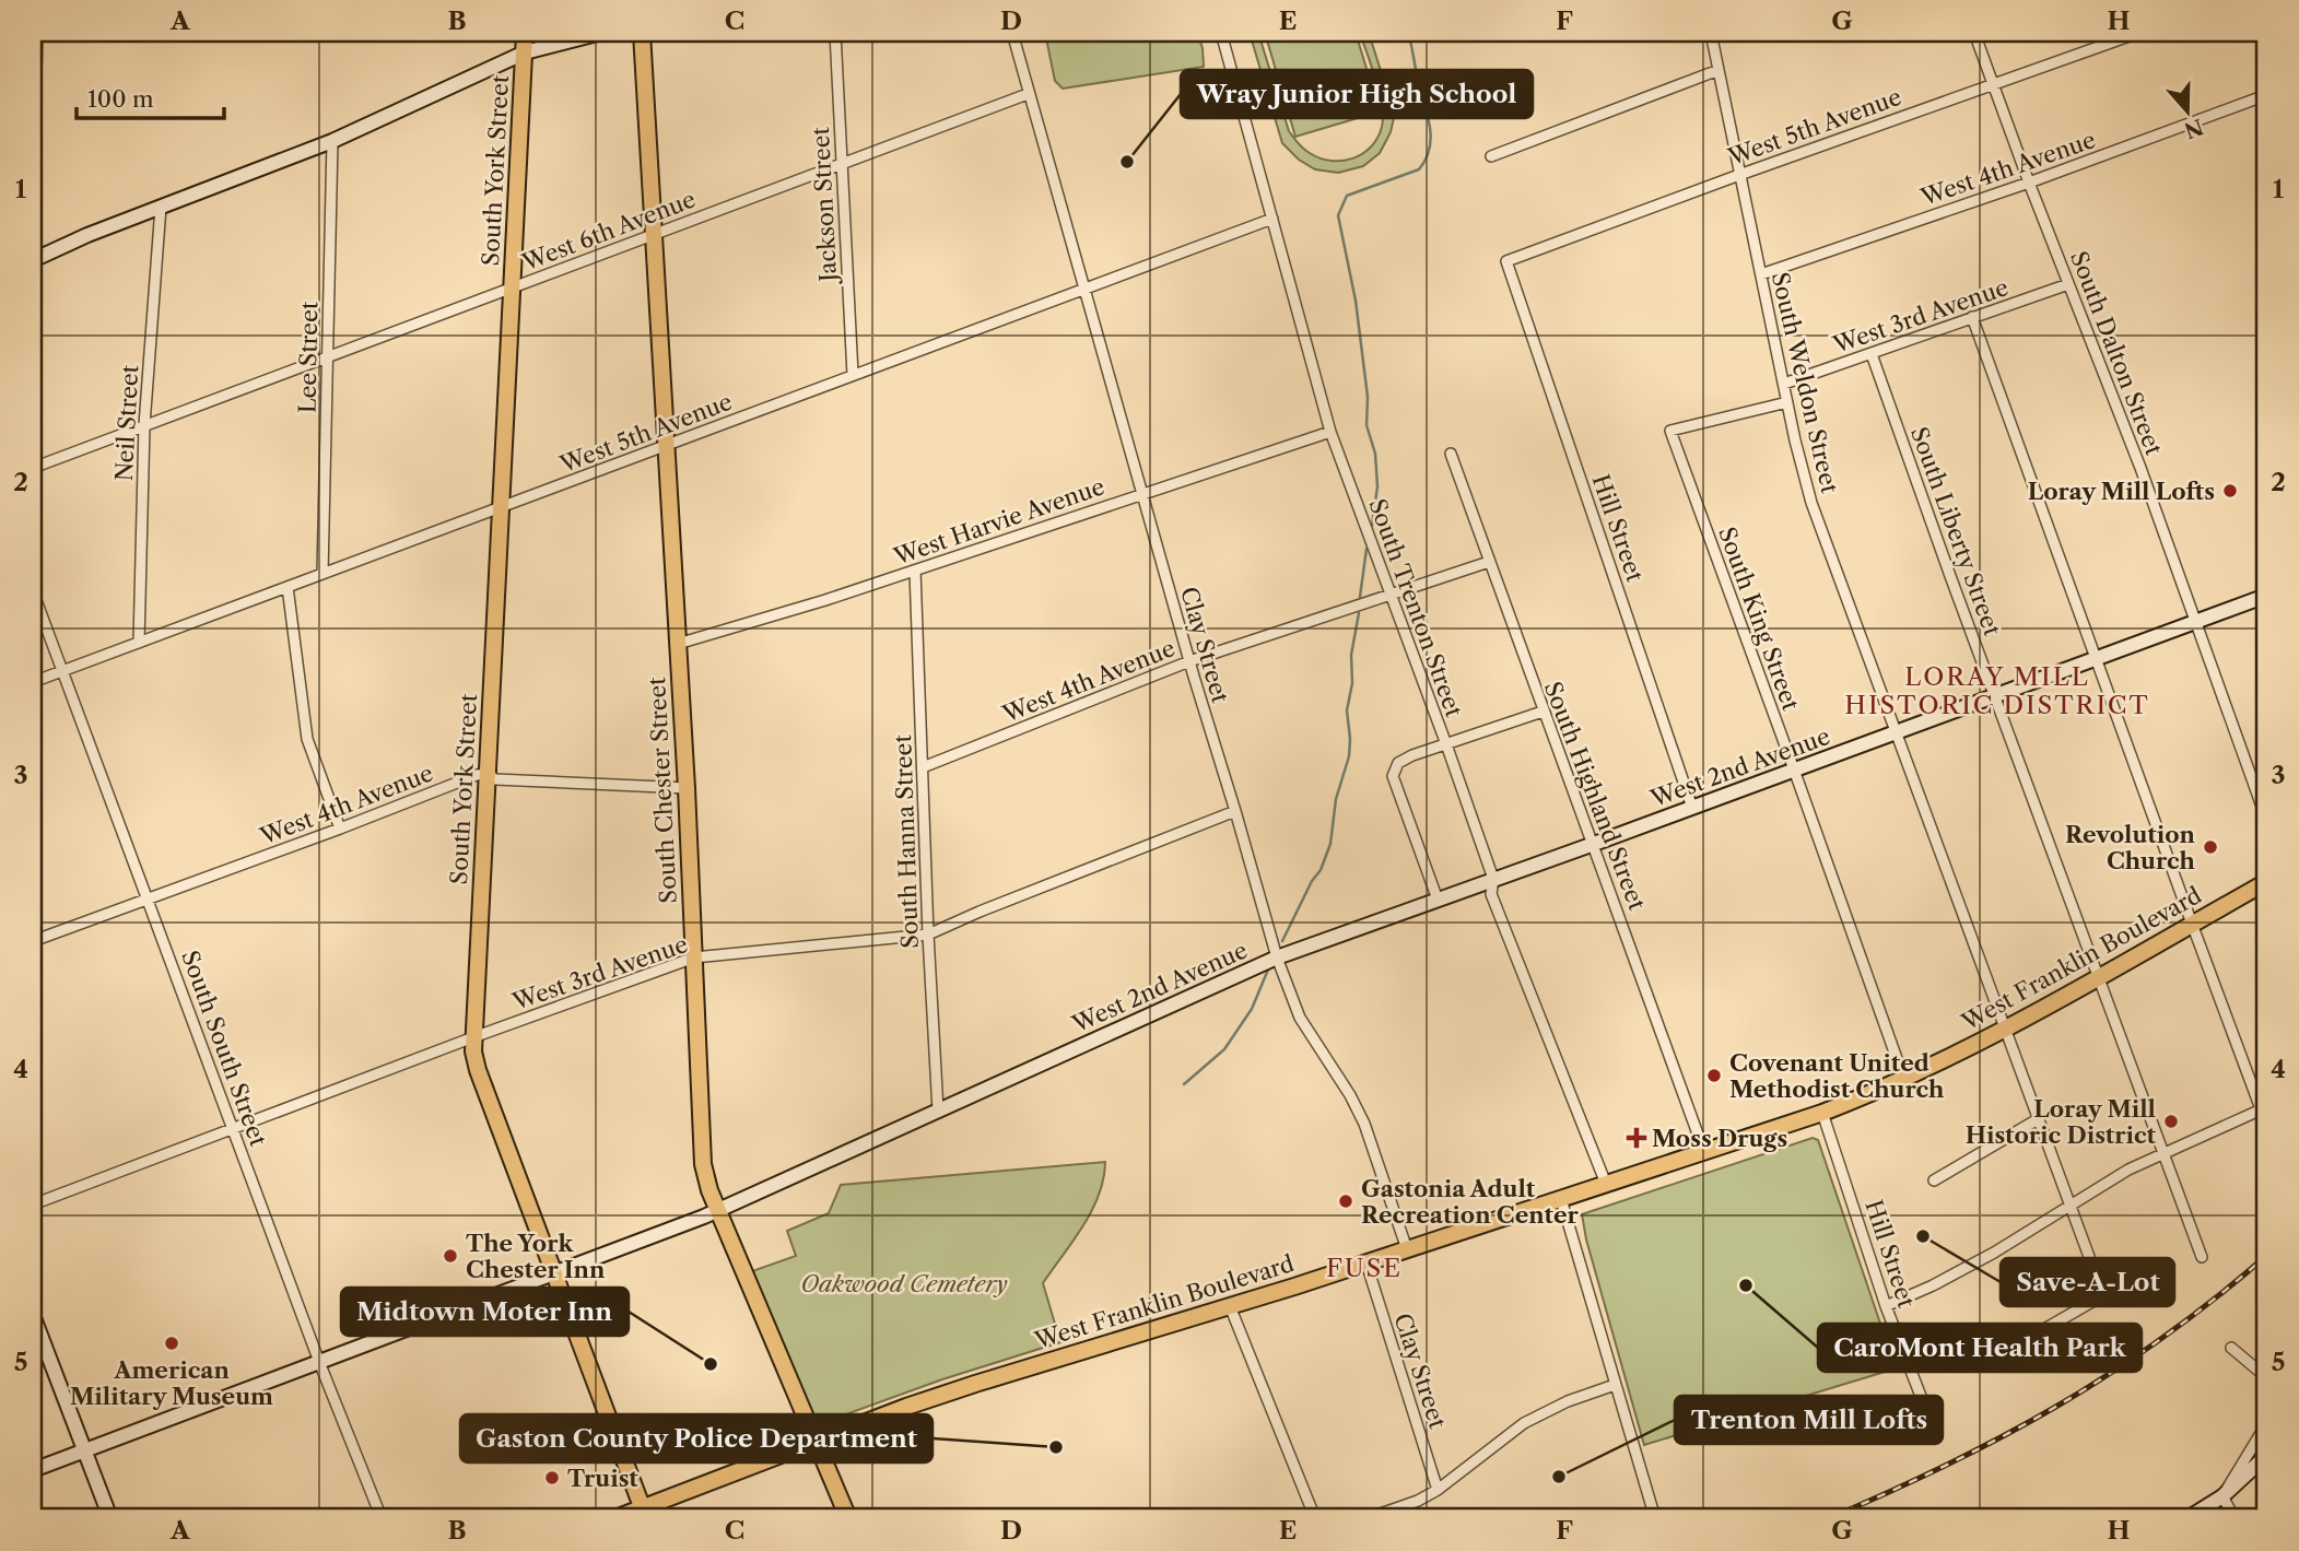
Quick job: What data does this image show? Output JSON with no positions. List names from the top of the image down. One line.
{"streets":{"main road":["South York Street","South Chester Street","West Franklin Boulevard"],"street":["West 5th Avenue","West 4th Avenue","Jackson Street","West 6th Avenue","West 3rd Avenue","South Dalton Street","Lee Street","South Weldon Street","Neil Street","West Harvie Avenue","Hill Street","South Liberty Street","South Trenton Street","South King Street","Clay Street","West 2nd Avenue","South Highland Street","South Hanna Street","South South Street"]},"crossings":[["West 5th Avenue","South York Street"],["West 5th Avenue","Jackson Street"],["West 5th Avenue","South Dalton Street"],["West 5th Avenue","Lee Street"],["West 5th Avenue","South Weldon Street"],["West 5th Avenue","Neil Street"],["West 5th Avenue","Hill Street"],["West 5th Avenue","South Trenton Street"],["West 5th Avenue","Clay Street"],["West 5th Avenue","South Chester Street"],["West 5th Avenue","South South Street"],["West 4th Avenue","South York Street"],["West 4th Avenue","South Dalton Street"],["West 4th Avenue","South Weldon Street"],["West 4th Avenue","South Trenton Street"],["West 4th Avenue","Clay Street"],["West 4th Avenue","South Chester Street"],["West 4th Avenue","South Highland Street"],["West 4th Avenue","South Hanna Street"],["West 4th Avenue","South South Street"],["South York Street","West 6th Avenue"],["South York Street","West 3rd Avenue"],["South York Street","West 2nd Avenue"],["South York Street","West Franklin Boulevard"],["Jackson Street","West 6th Avenue"],["West 6th Avenue","Lee Street"],["West 6th Avenue","Neil Street"],["West 6th Avenue","Clay Street"],["West 6th Avenue","South Chester Street"],["West 3rd Avenue","South Dalton Street"],["West 3rd Avenue","South Weldon Street"],["West 3rd Avenue","South Liberty Street"],["West 3rd Avenue","Clay Street"],["West 3rd Avenue","South Chester Street"],["West 3rd Avenue","South Hanna Street"],["West 3rd Avenue","South South Street"],["South Dalton Street","West 2nd Avenue"],["South Weldon Street","South King Street"],["South Weldon Street","West 2nd Avenue"],["South Weldon Street","West Franklin Boulevard"],["West Harvie Avenue","South Trenton Street"],["West Harvie Avenue","Clay Street"],["West Harvie Avenue","South Chester Street"],["West Harvie Avenue","South Hanna Street"],["Hill Street","West 2nd Avenue"],["Hill Street","West Franklin Boulevard"],["South Liberty Street","West 2nd Avenue"],["South Liberty Street","West Franklin Boulevard"],["South Trenton Street","West 2nd Avenue"],["South Trenton Street","West Franklin Boulevard"],["South King Street","West 2nd Avenue"],["South King Street","West Franklin Boulevard"],["Clay Street","West 2nd Avenue"],["Clay Street","West Franklin Boulevard"],["West 2nd Avenue","South Chester Street"],["West 2nd Avenue","South Highland Street"],["West 2nd Avenue","South Hanna Street"],["West 2nd Avenue","South South Street"],["South Chester Street","West Franklin Boulevard"],["South Highland Street","West Franklin Boulevard"]],"districts":["LORAY MILL HISTORIC DISTRICT","FUSE"],"parks":["Oakwood Cemetery"],"places":{"other":["Wray Junior High School","Loray Mill Lofts","Revolution Church","Covenant United Methodist Church","Loray Mill Historic District","Gastonia Adult Recreation Center","Save-A-Lot","The York Chester Inn","CaroMont Health Park","American Military Museum","Midtown Moter Inn","Gaston County Police Department","Trenton Mill Lofts","Truist"],"health":["Moss Drugs"]},"scale_bar":"100 m","north":"bottom","grid":{"columns":["A","B","C","D","E","F","G","H"],"rows":["1","2","3","4","5"]}}
